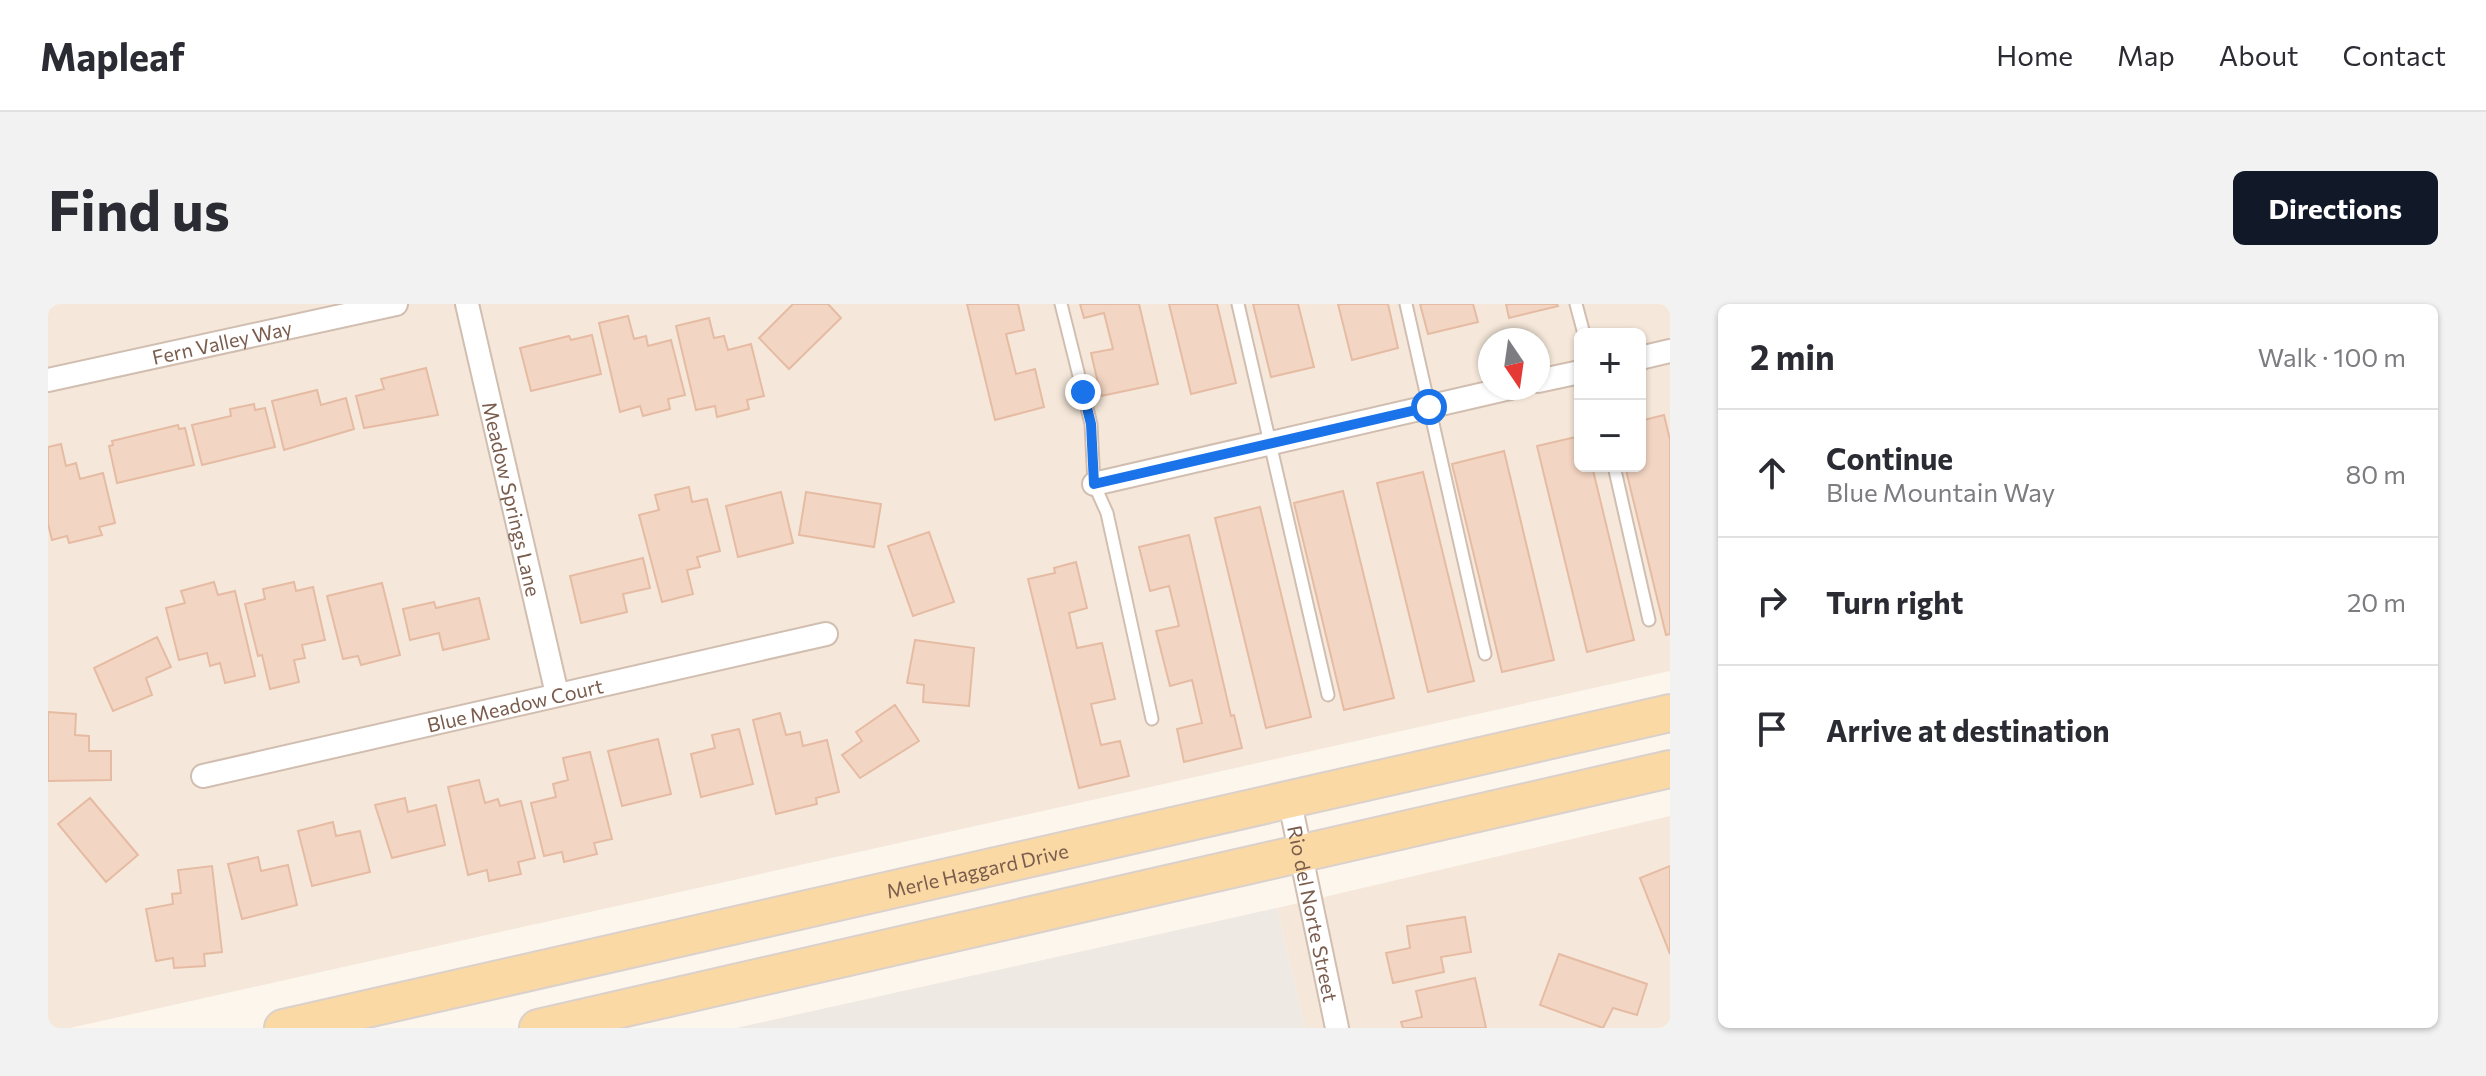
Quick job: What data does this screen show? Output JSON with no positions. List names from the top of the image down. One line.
{"streets":{"main road":["Merle Haggard Drive"],"street":["Fern Valley Way","Meadow Springs Lane","Blue Meadow Court","Rio del Norte Street"]},"crossings":[["Meadow Springs Lane","Blue Meadow Court"],["Merle Haggard Drive","Rio del Norte Street"]],"north":"bottom","page":{"header":"Mapleaf","nav":["Home","Map","About","Contact"],"buttons":"Directions","title":"Find us","heading":["2 min","Walk · 100 m"],"map_buttons":["+","−"],"list":[["Continue","Blue Mountain Way","80 m"],["Turn right","20 m"],"Arrive at destination"]}}
